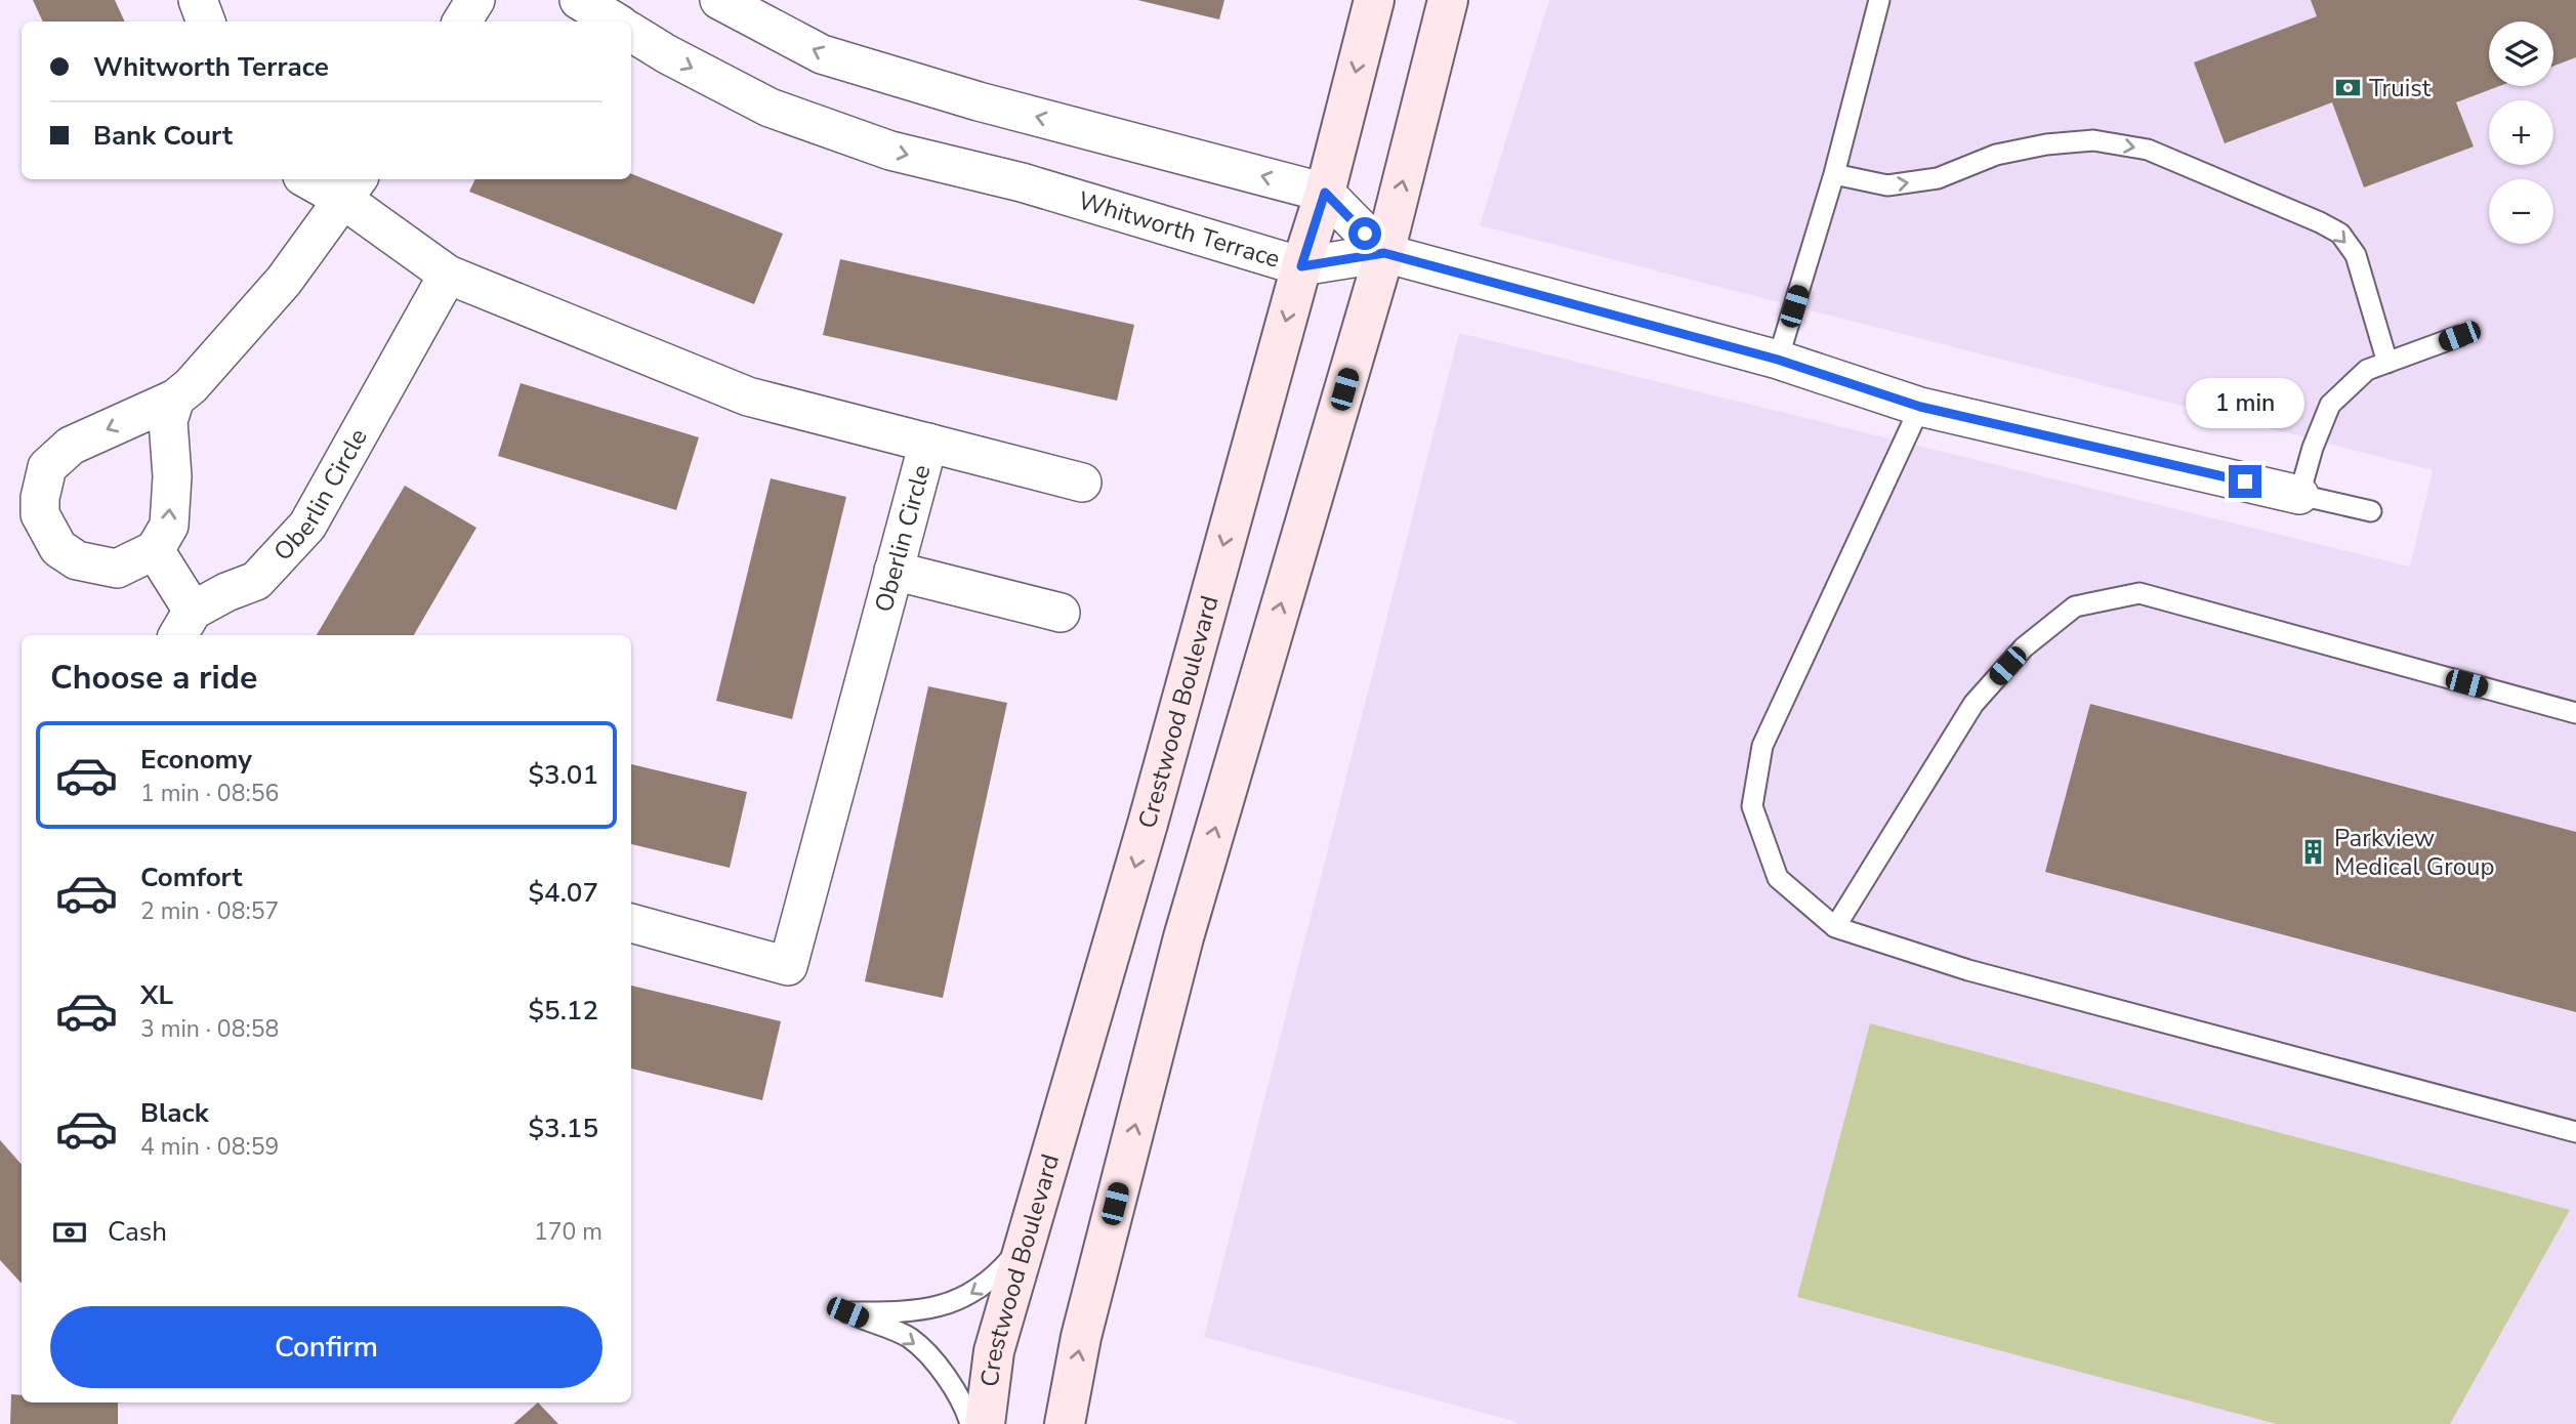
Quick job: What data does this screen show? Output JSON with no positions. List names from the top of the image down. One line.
{"streets":{"main road":["Crestwood Boulevard"],"street":["Whitworth Terrace","Oberlin Circle"]},"crossings":[["Whitworth Terrace","Crestwood Boulevard"]],"places":{"bank":["Truist"],"building":["Parkview Medical Group"]},"page":{"map_buttons":["+","−"],"banner":["Whitworth Terrace","Bank Court"],"bubble":"1 min","heading":"Choose a ride","list":[{"name":"Economy","note":"1 min · 08:56","value":"$3.01"},{"name":"Comfort","note":"2 min · 08:57","value":"$4.07"},{"name":"XL","note":"3 min · 08:58","value":"$5.12"},{"name":"Black","note":"4 min · 08:59","value":"$3.15"}],"pay":["Cash","170 m"],"buttons":"Confirm"}}
